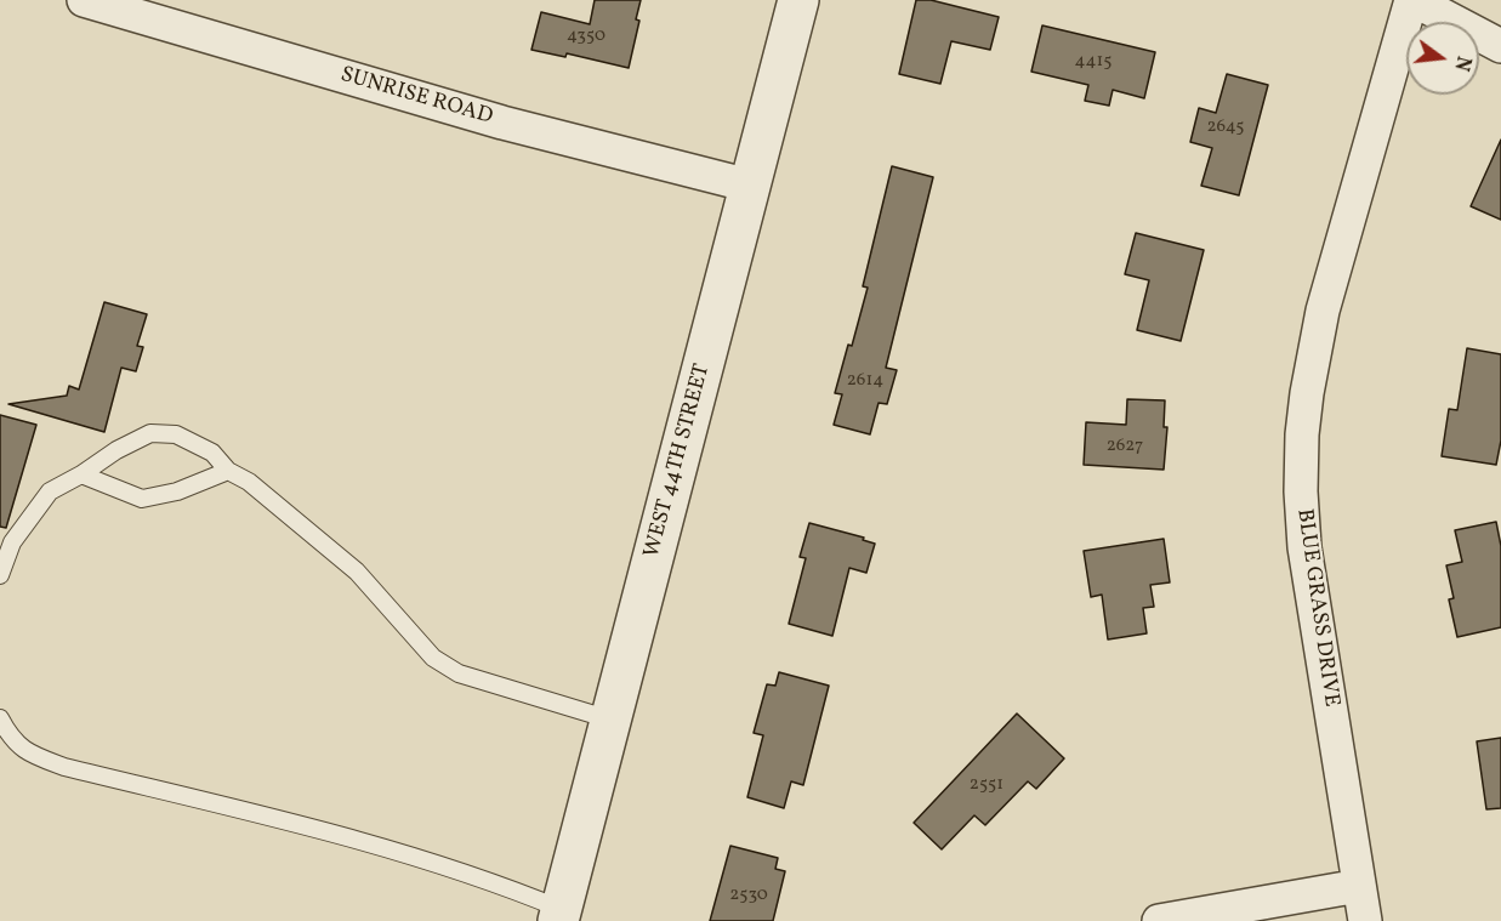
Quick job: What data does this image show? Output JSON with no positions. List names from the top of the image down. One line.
{"streets":{"street":["SUNRISE ROAD","WEST 44TH STREET","BLUE GRASS DRIVE"]},"crossings":[["SUNRISE ROAD","WEST 44TH STREET"]],"house_numbers":["4350","4415","2645","2614","2627","2551","2530"],"north":"right"}
